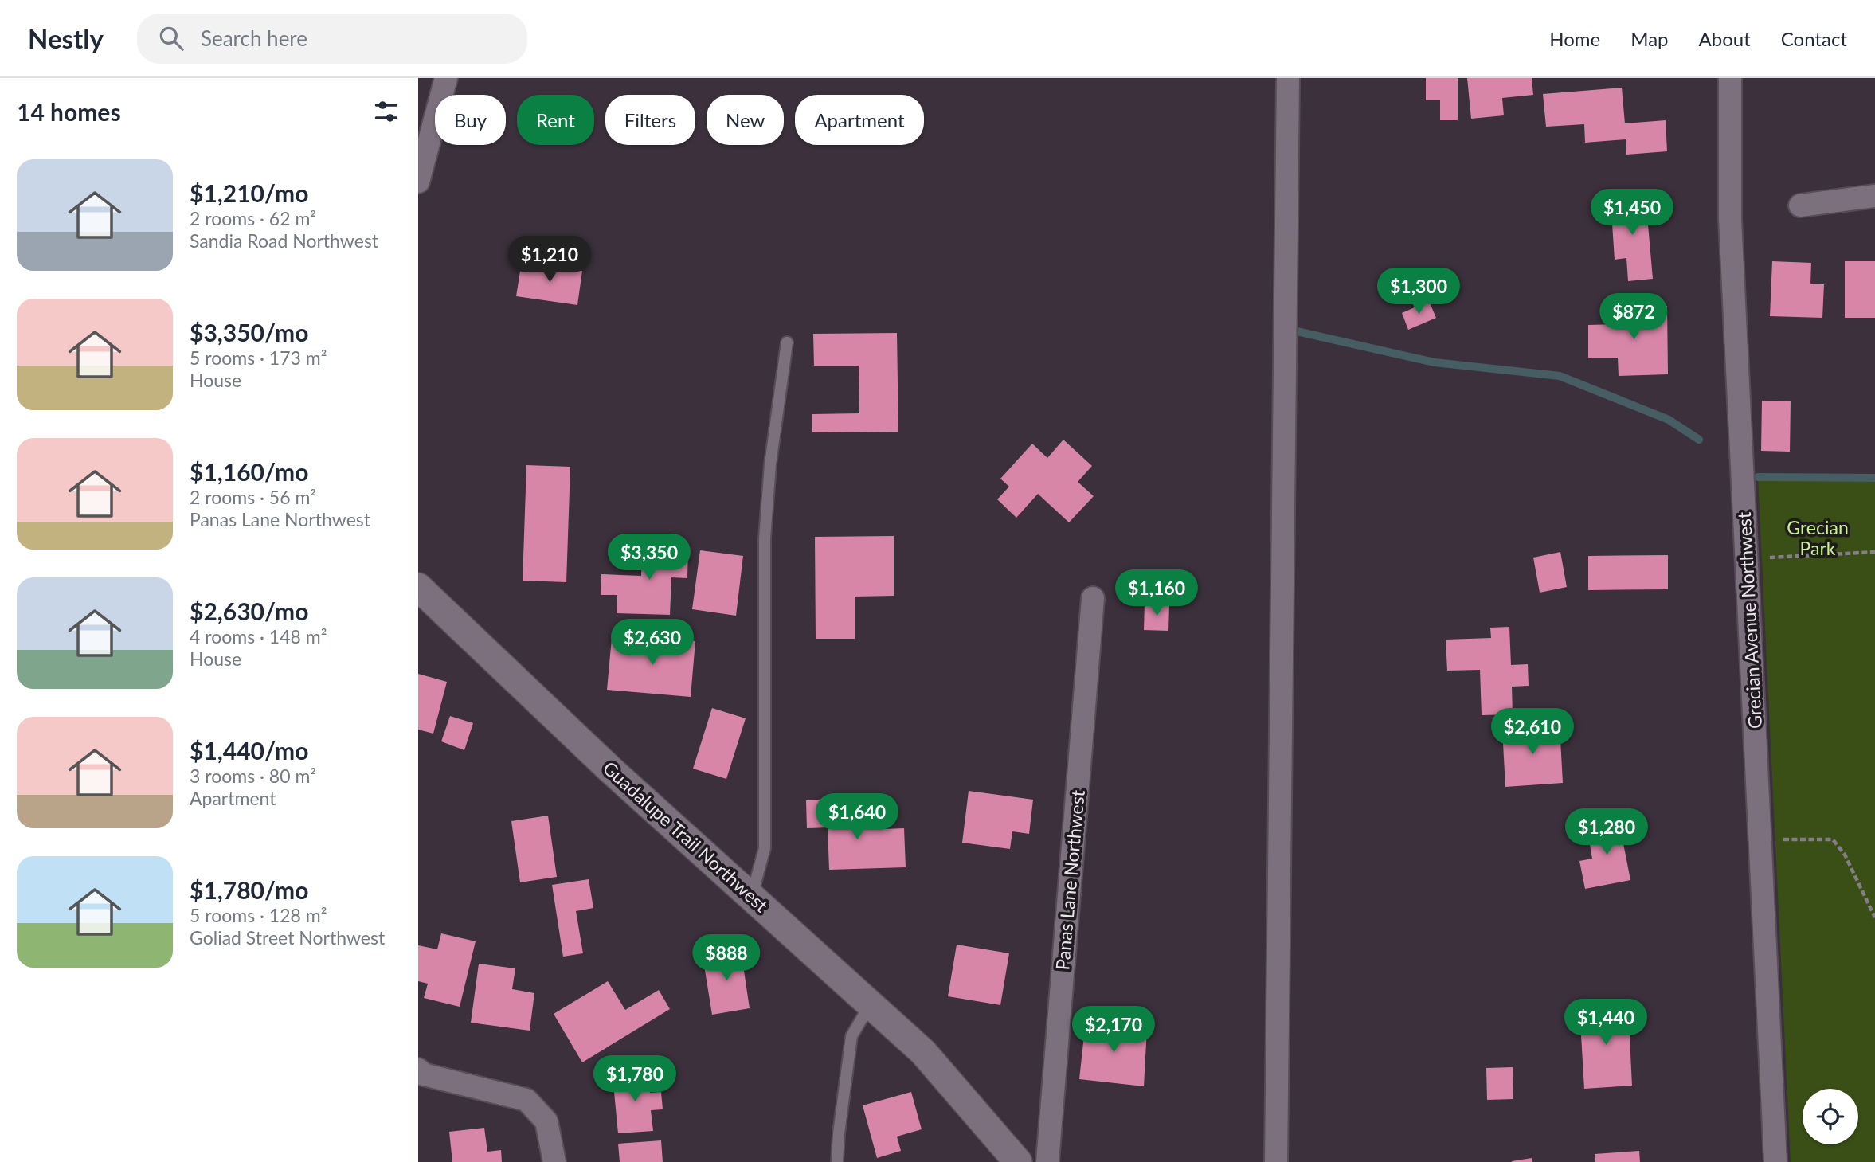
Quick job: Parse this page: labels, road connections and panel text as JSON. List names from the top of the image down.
{
  "streets": {
    "street": ["Grecian Avenue Northwest", "Guadalupe Trail Northwest", "Panas Lane Northwest"]
  },
  "parks": ["Grecian Park"],
  "page": {
    "header": "Nestly",
    "search": "Search here",
    "nav": [
      "Home",
      "Map",
      "About",
      "Contact"
    ],
    "heading": "14 homes",
    "chip": [
      "Buy",
      "Rent",
      "Filters",
      "New",
      "Apartment"
    ],
    "list": [
      {
        "name": "$1,210/mo",
        "note": "2 rooms · 62 m² · Sandia Road Northwest"
      },
      {
        "name": "$3,350/mo",
        "note": "5 rooms · 173 m² · House"
      },
      {
        "name": "$1,160/mo",
        "note": "2 rooms · 56 m² · Panas Lane Northwest"
      },
      {
        "name": "$2,630/mo",
        "note": "4 rooms · 148 m² · House"
      },
      {
        "name": "$1,440/mo",
        "note": "3 rooms · 80 m² · Apartment"
      },
      {
        "name": "$1,780/mo",
        "note": "5 rooms · 128 m² · Goliad Street Northwest"
      }
    ],
    "price": [
      "$1,450",
      "$1,210",
      "$1,300",
      "$872",
      "$3,350",
      "$1,160",
      "$2,630",
      "$2,610",
      "$1,640",
      "$1,280",
      "$888",
      "$1,440",
      "$2,170",
      "$1,780"
    ]
  }
}
